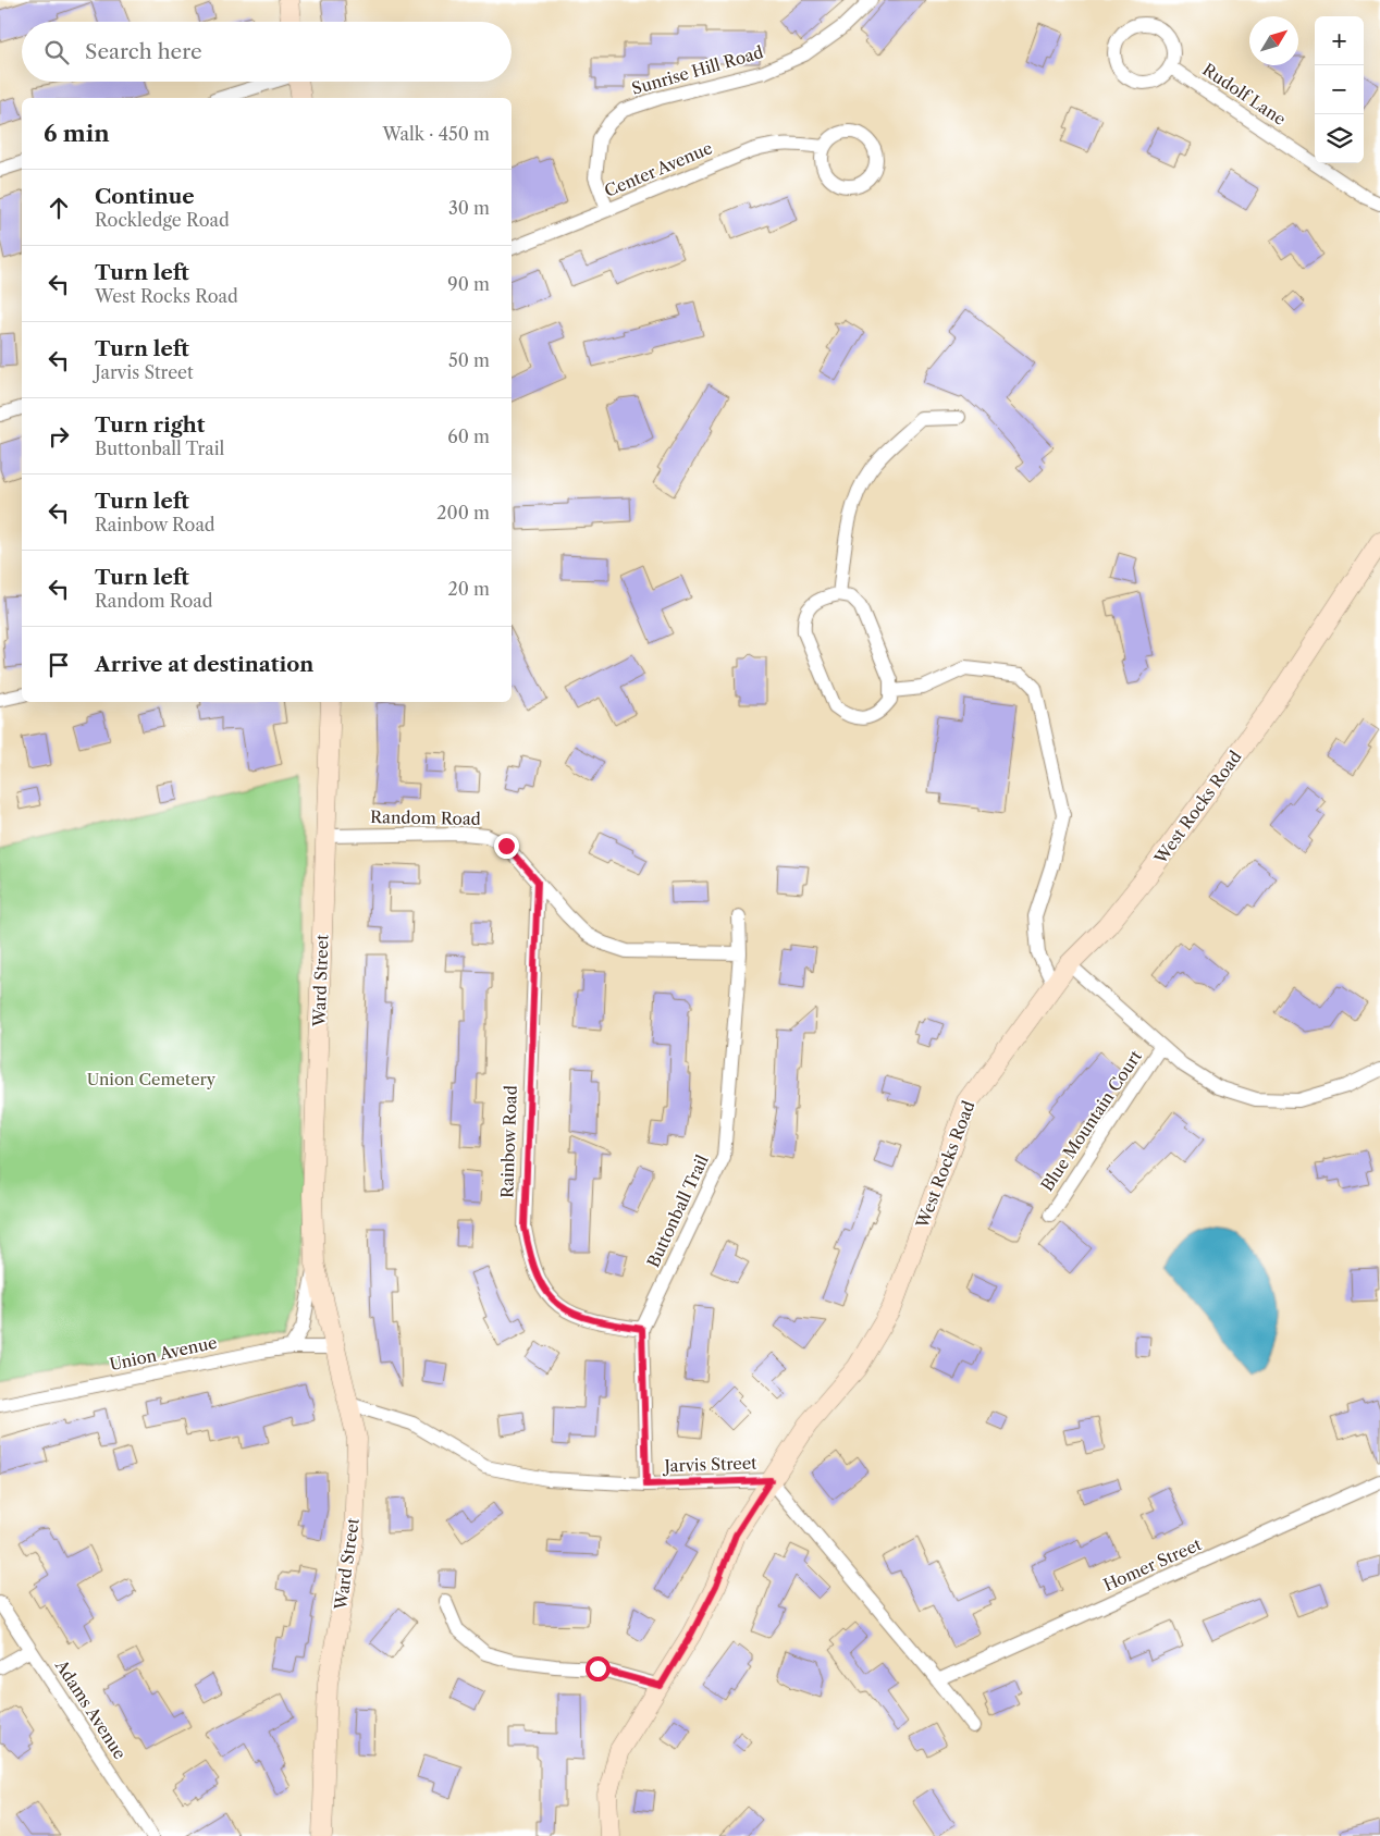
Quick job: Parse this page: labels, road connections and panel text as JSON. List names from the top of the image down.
{
  "streets": {
    "main road": ["West Rocks Road", "Ward Street"],
    "street": [
      "Sunrise Hill Road",
      "Rudolf Lane",
      "Center Avenue",
      "Random Road",
      "Blue Mountain Court",
      "Rainbow Road",
      "Buttonball Trail",
      "Union Avenue",
      "Jarvis Street",
      "Homer Street",
      "Adams Avenue"
    ]
  },
  "crossings": [
    ["Sunrise Hill Road", "Center Avenue"],
    ["West Rocks Road", "Jarvis Street"],
    ["Random Road", "Ward Street"],
    ["Random Road", "Rainbow Road"],
    ["Random Road", "Buttonball Trail"],
    ["Ward Street", "Union Avenue"],
    ["Ward Street", "Jarvis Street"],
    ["Rainbow Road", "Buttonball Trail"],
    ["Buttonball Trail", "Jarvis Street"],
    ["Jarvis Street", "Homer Street"]
  ],
  "parks": ["Union Cemetery"],
  "north": "top right",
  "page": {
    "map_buttons": ["+", "−"],
    "search": "Search here",
    "heading": ["6 min", "Walk · 450 m"],
    "list": [
      ["Continue", "Rockledge Road", "30 m"],
      ["Turn left", "West Rocks Road", "90 m"],
      ["Turn left", "Jarvis Street", "50 m"],
      ["Turn right", "Buttonball Trail", "60 m"],
      ["Turn left", "Rainbow Road", "200 m"],
      ["Turn left", "Random Road", "20 m"],
      "Arrive at destination"
    ]
  }
}
